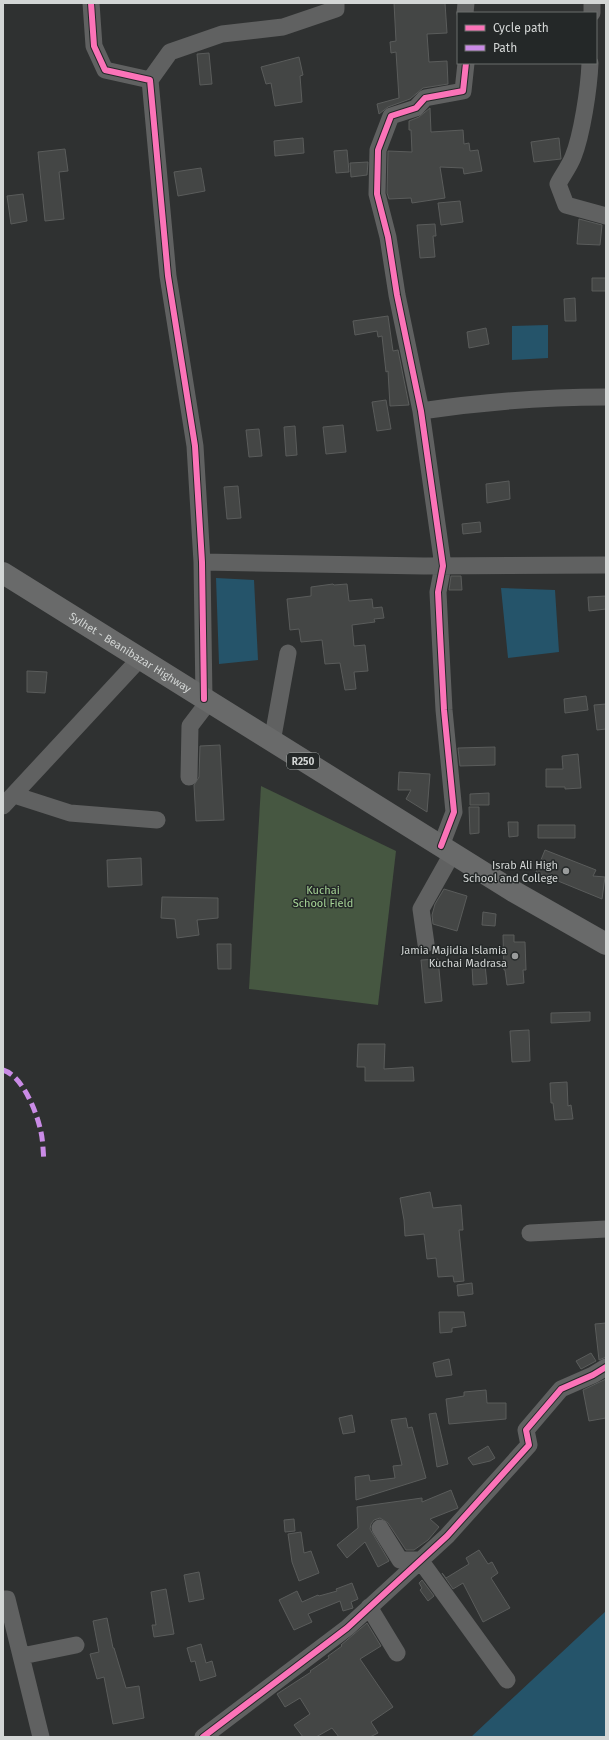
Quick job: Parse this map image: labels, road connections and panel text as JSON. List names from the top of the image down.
{
  "streets": {
    "main road": ["Sylhet - Beanibazar Highway", "R250"]
  },
  "parks": ["Kuchai School Field"],
  "places": ["Israb Ali High School and College", "Jamia Majidia Islamia Kuchai Madrasa"],
  "legend": ["Cycle path", "Path"]
}
